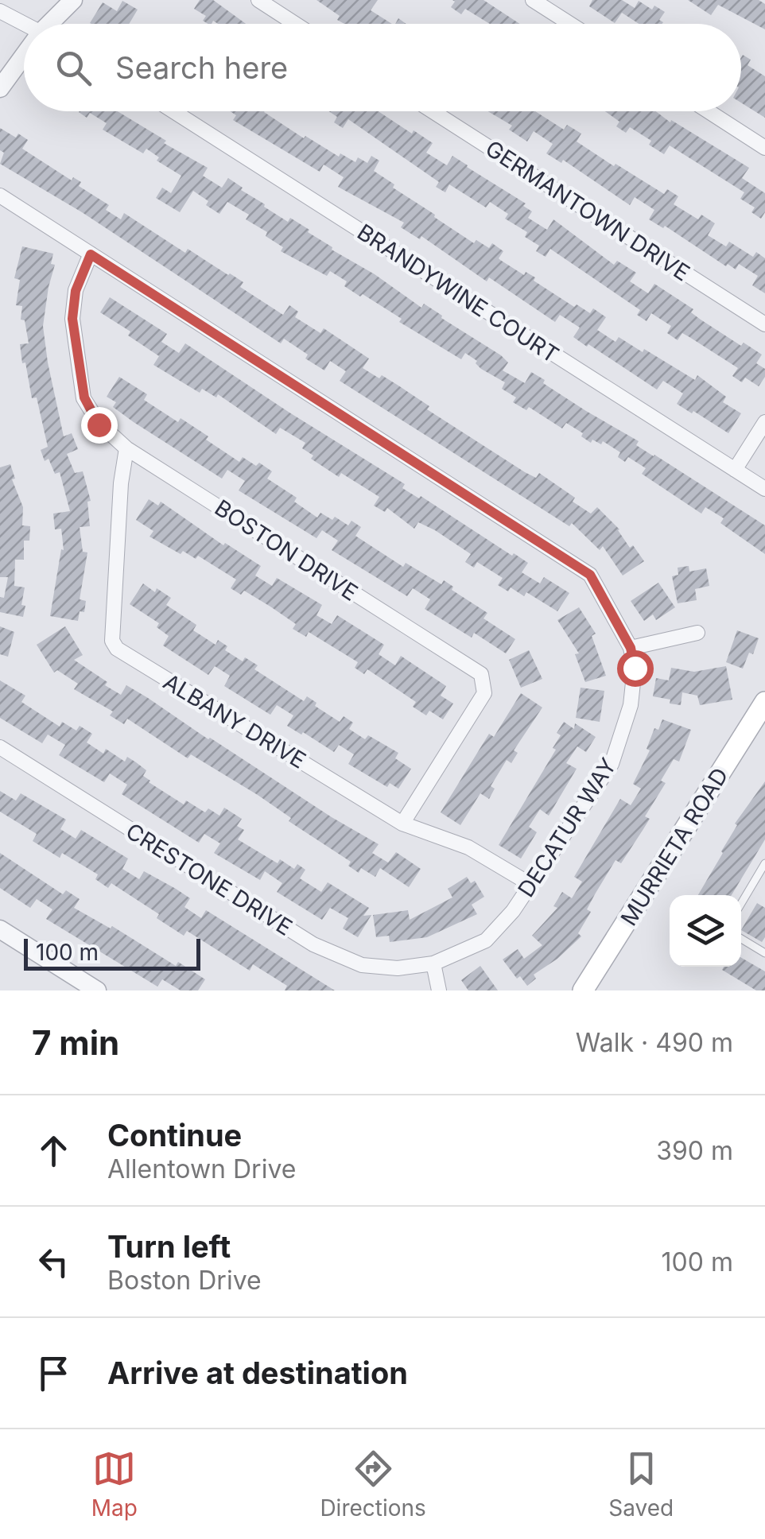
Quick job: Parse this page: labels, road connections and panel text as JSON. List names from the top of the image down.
{
  "streets": {
    "main road": ["MURRIETA ROAD"],
    "street": [
      "GERMANTOWN DRIVE",
      "BRANDYWINE COURT",
      "BOSTON DRIVE",
      "ALBANY DRIVE",
      "DECATUR WAY",
      "CRESTONE DRIVE"
    ]
  },
  "crossings": [
    ["BOSTON DRIVE", "ALBANY DRIVE"],
    ["ALBANY DRIVE", "DECATUR WAY"],
    ["DECATUR WAY", "CRESTONE DRIVE"]
  ],
  "scale_bar": "100 m",
  "page": {
    "search": "Search here",
    "scale": "100 m",
    "heading": ["7 min", "Walk · 490 m"],
    "list": [
      ["Continue", "Allentown Drive", "390 m"],
      ["Turn left", "Boston Drive", "100 m"],
      "Arrive at destination"
    ],
    "nav": ["Map", "Directions", "Saved"]
  }
}
